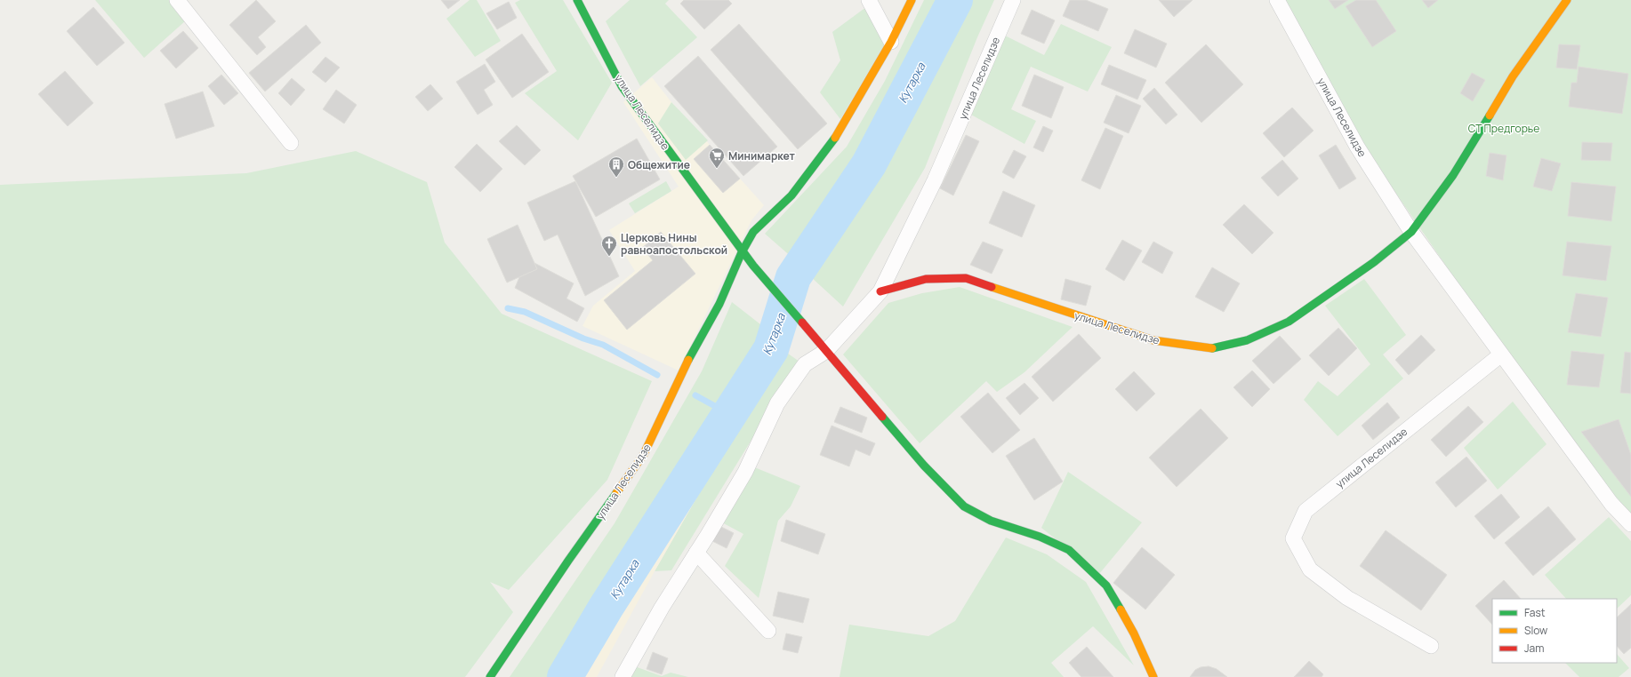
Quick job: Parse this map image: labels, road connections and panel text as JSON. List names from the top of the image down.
{
  "streets": {
    "street": ["улица Леселидзе"]
  },
  "water": ["Кутарка"],
  "parks": ["СТ Предгорье"],
  "places": {
    "supermarket": ["Минимаркет"],
    "building": ["Общежитие"],
    "church": ["Церковь Нины равноапостольской"]
  },
  "legend": ["Fast", "Slow", "Jam"]
}
